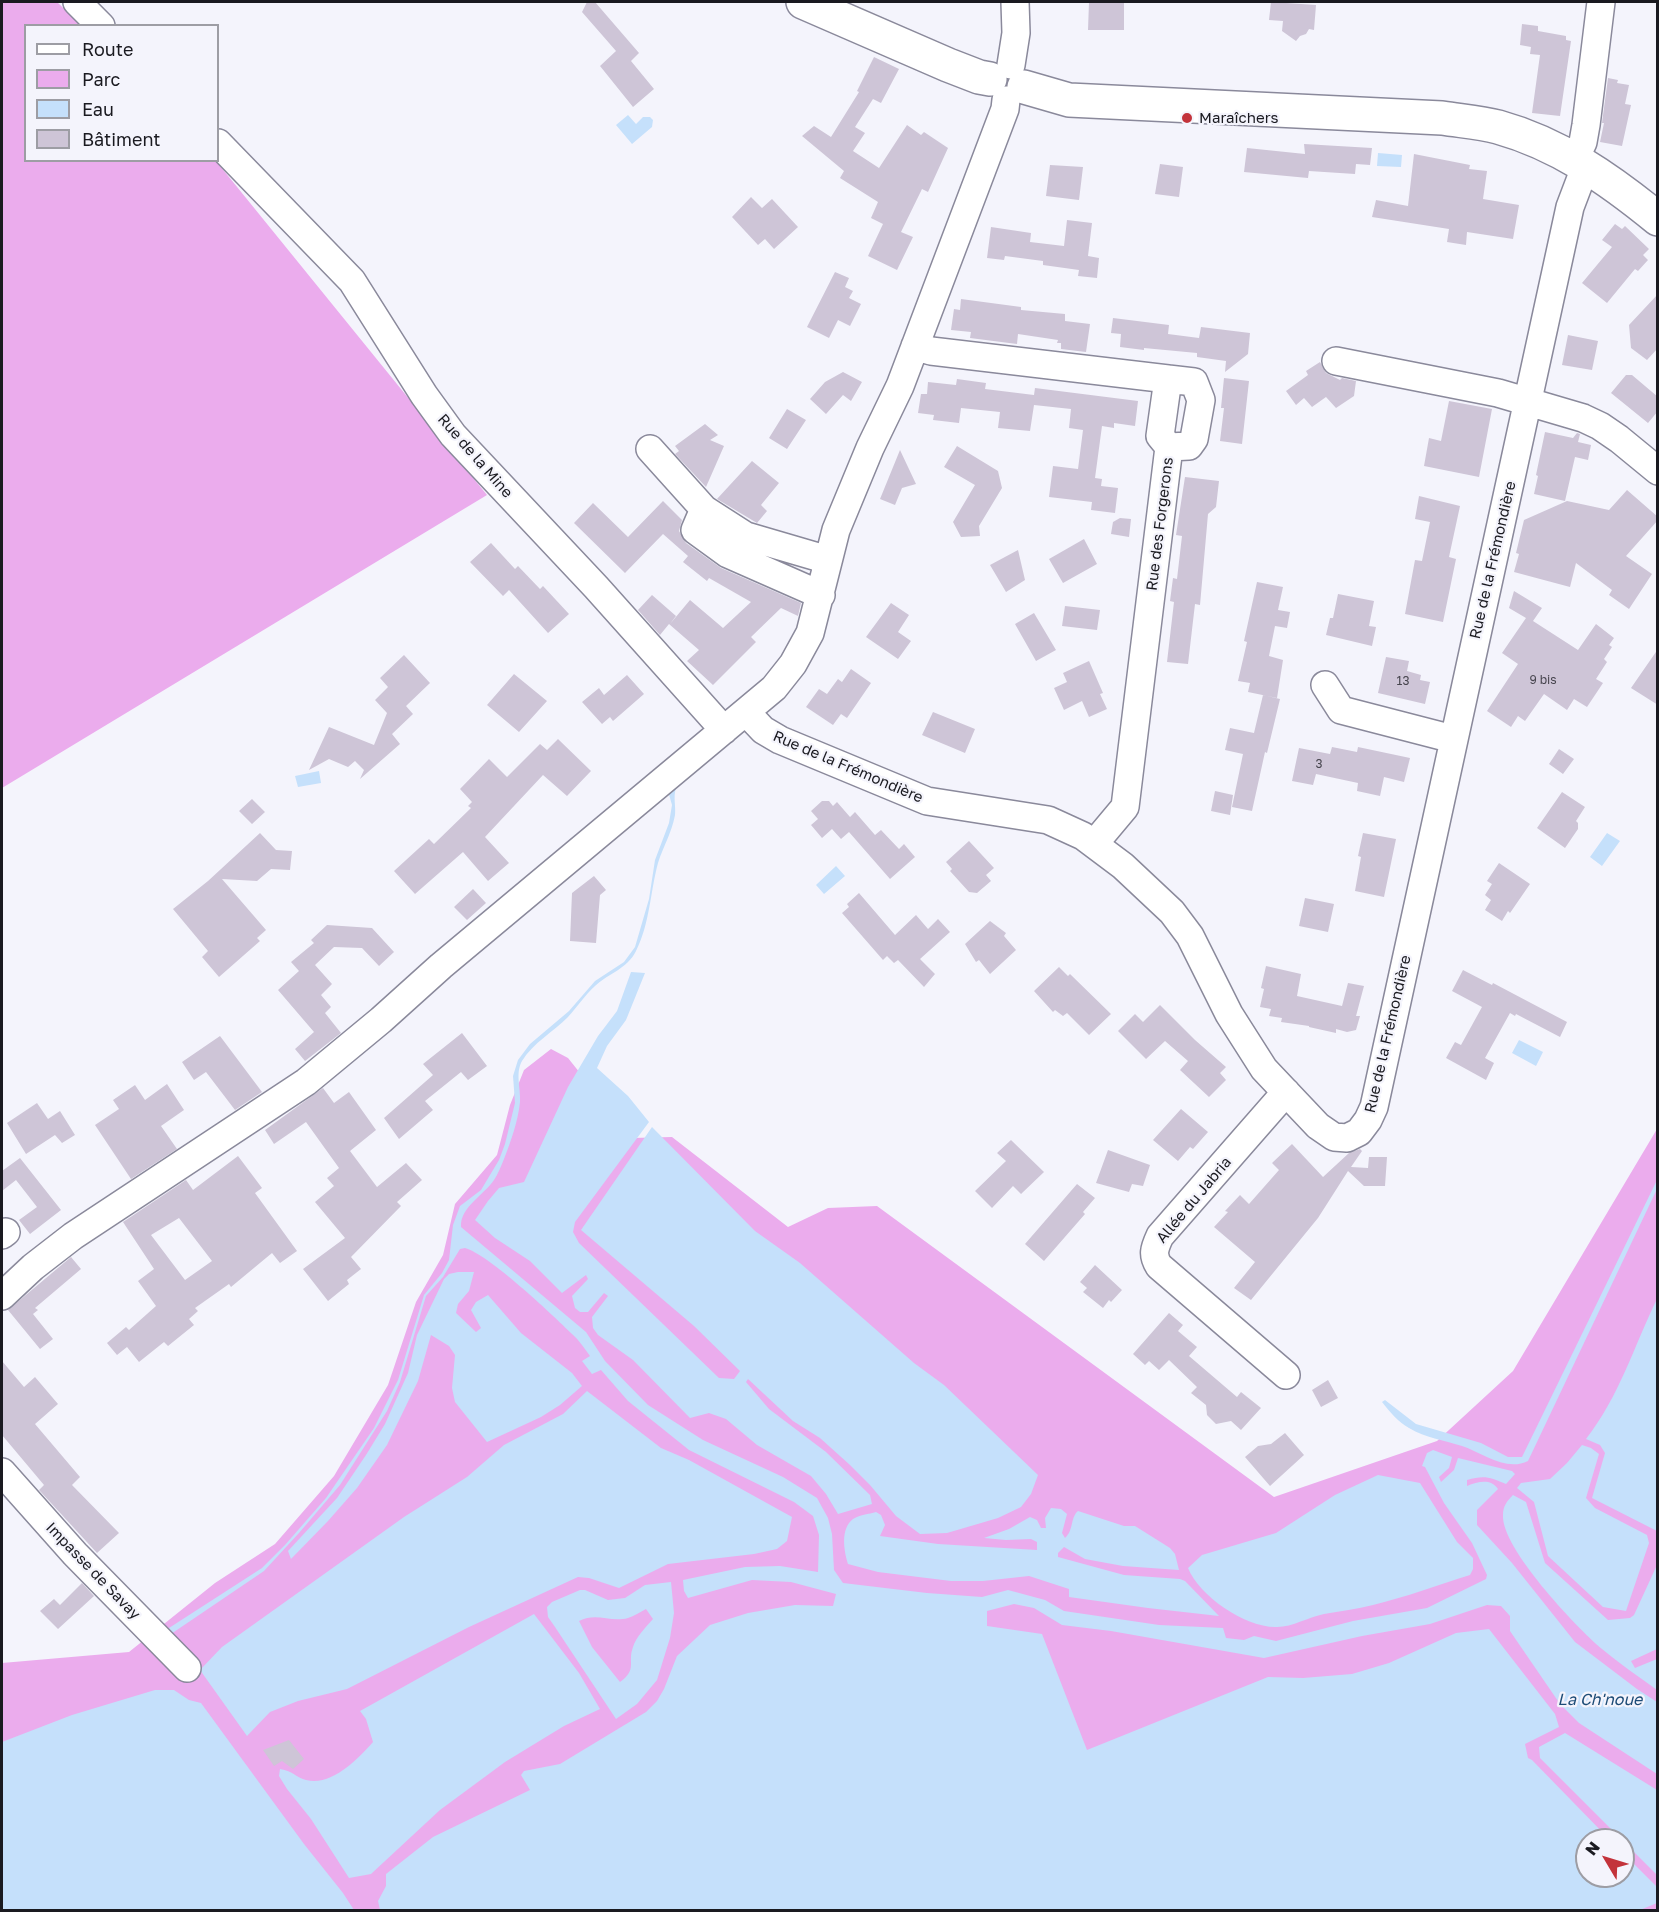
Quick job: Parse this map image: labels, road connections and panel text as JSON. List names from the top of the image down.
{
  "streets": {
    "street": [
      "Rue de la Mine",
      "Rue des Forgerons",
      "Rue de la Frémondière",
      "Allée du Jabria",
      "Impasse de Savay"
    ]
  },
  "crossings": [
    ["Rue des Forgerons", "Rue de la Frémondière"],
    ["Rue de la Frémondière", "Allée du Jabria"]
  ],
  "water": ["La Ch'noue"],
  "places": ["Maraîchers"],
  "house_numbers": ["9 bis", "13", "3"],
  "legend": [
    "Route",
    "Parc",
    "Eau",
    "Bâtiment"
  ],
  "north": "top left"
}
